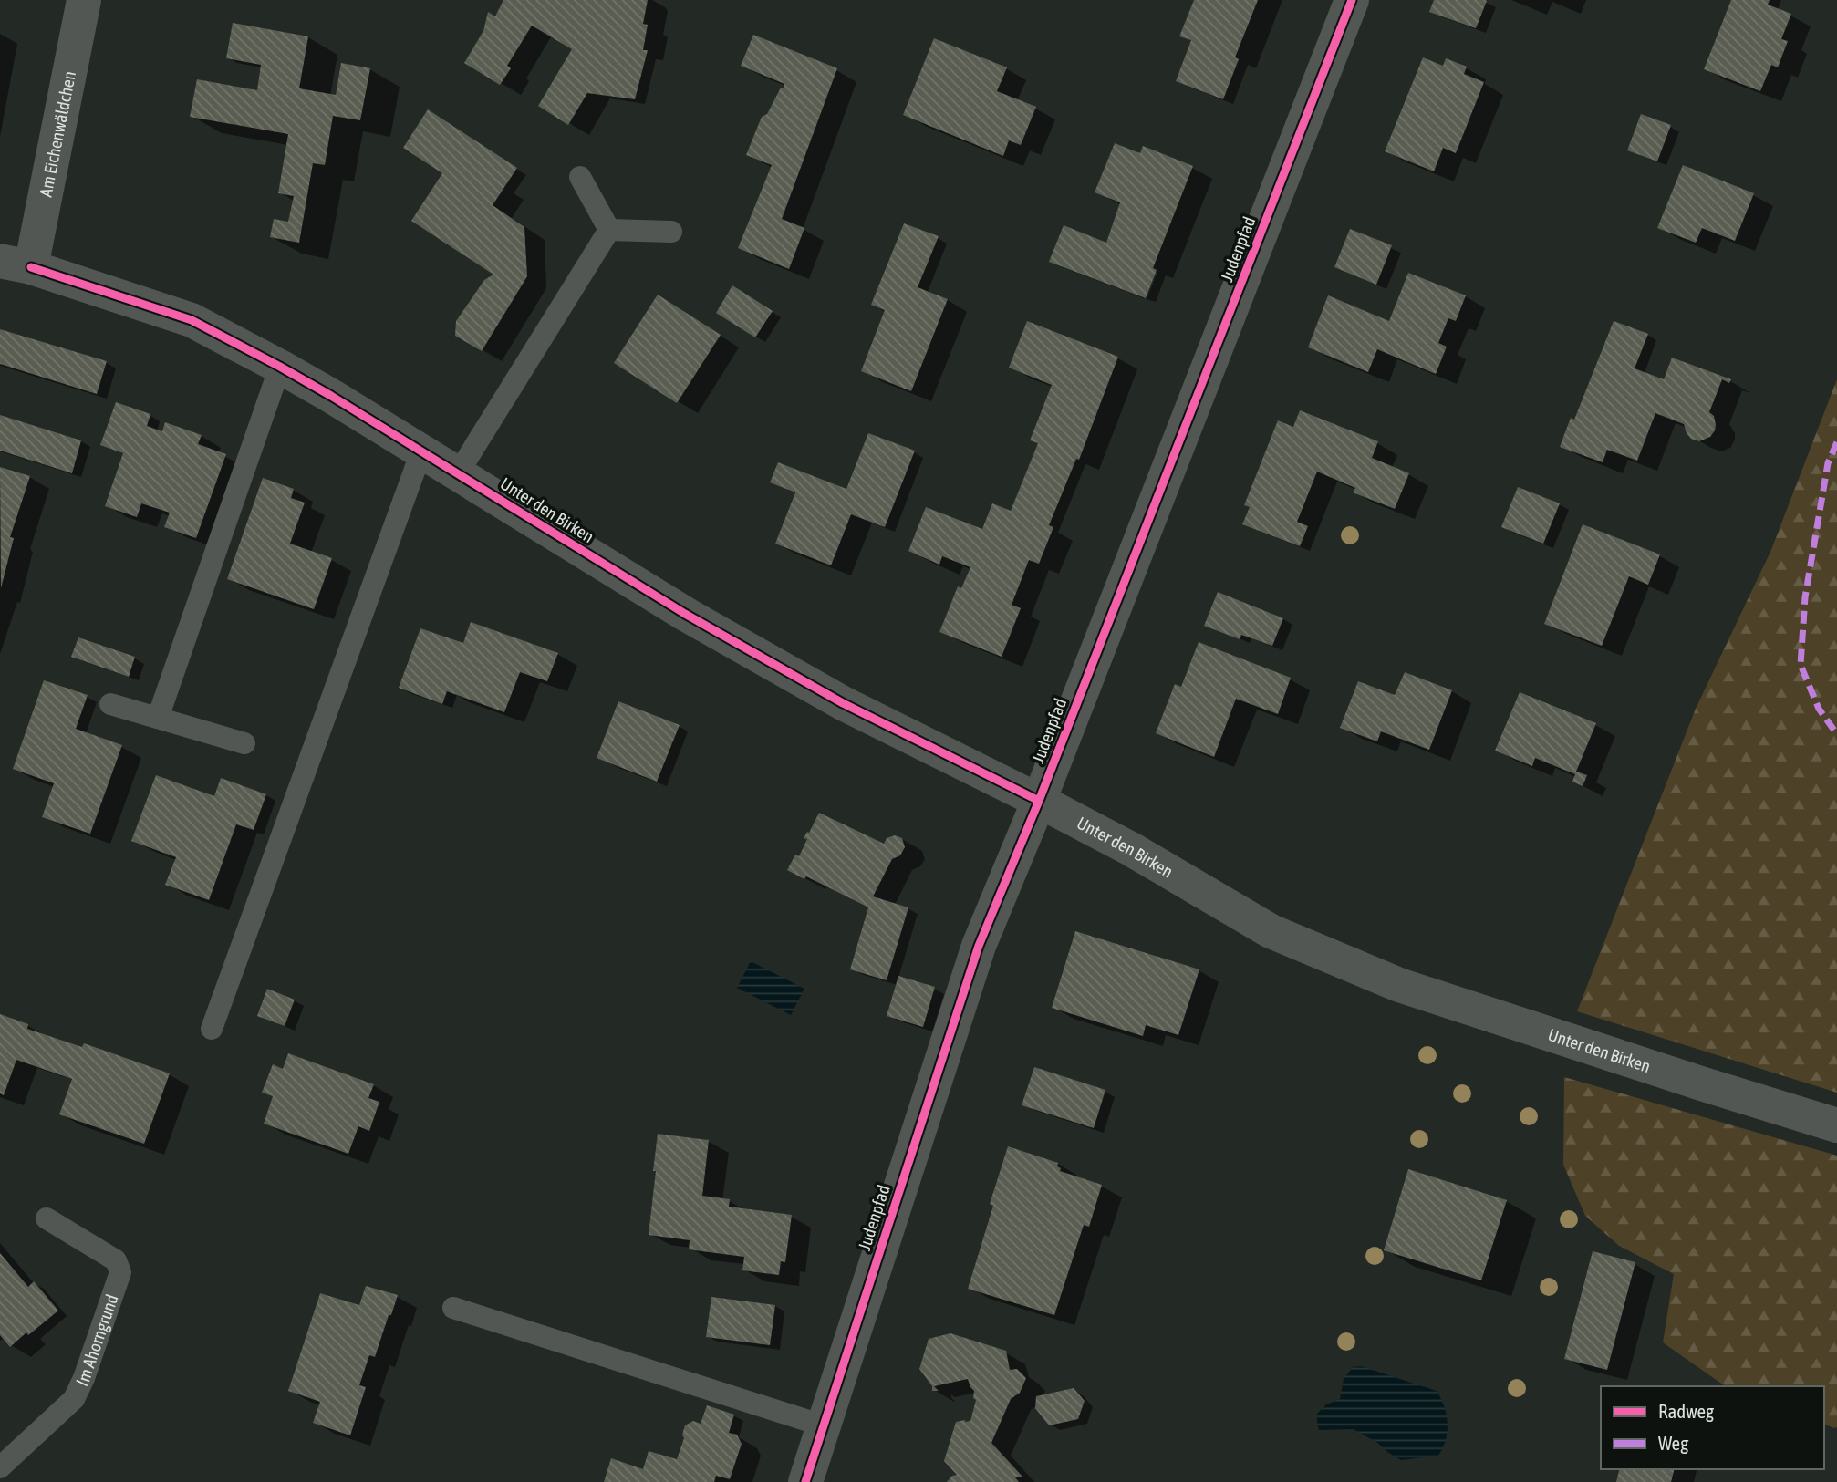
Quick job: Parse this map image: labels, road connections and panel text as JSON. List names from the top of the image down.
{
  "streets": {
    "street": ["Am Eichenwäldchen", "Judenpfad", "Unter den Birken"],
    "lane": ["Im Ahorngrund"]
  },
  "crossings": [
    ["Am Eichenwäldchen", "Unter den Birken"],
    ["Judenpfad", "Unter den Birken"]
  ],
  "legend": ["Radweg", "Weg"]
}
